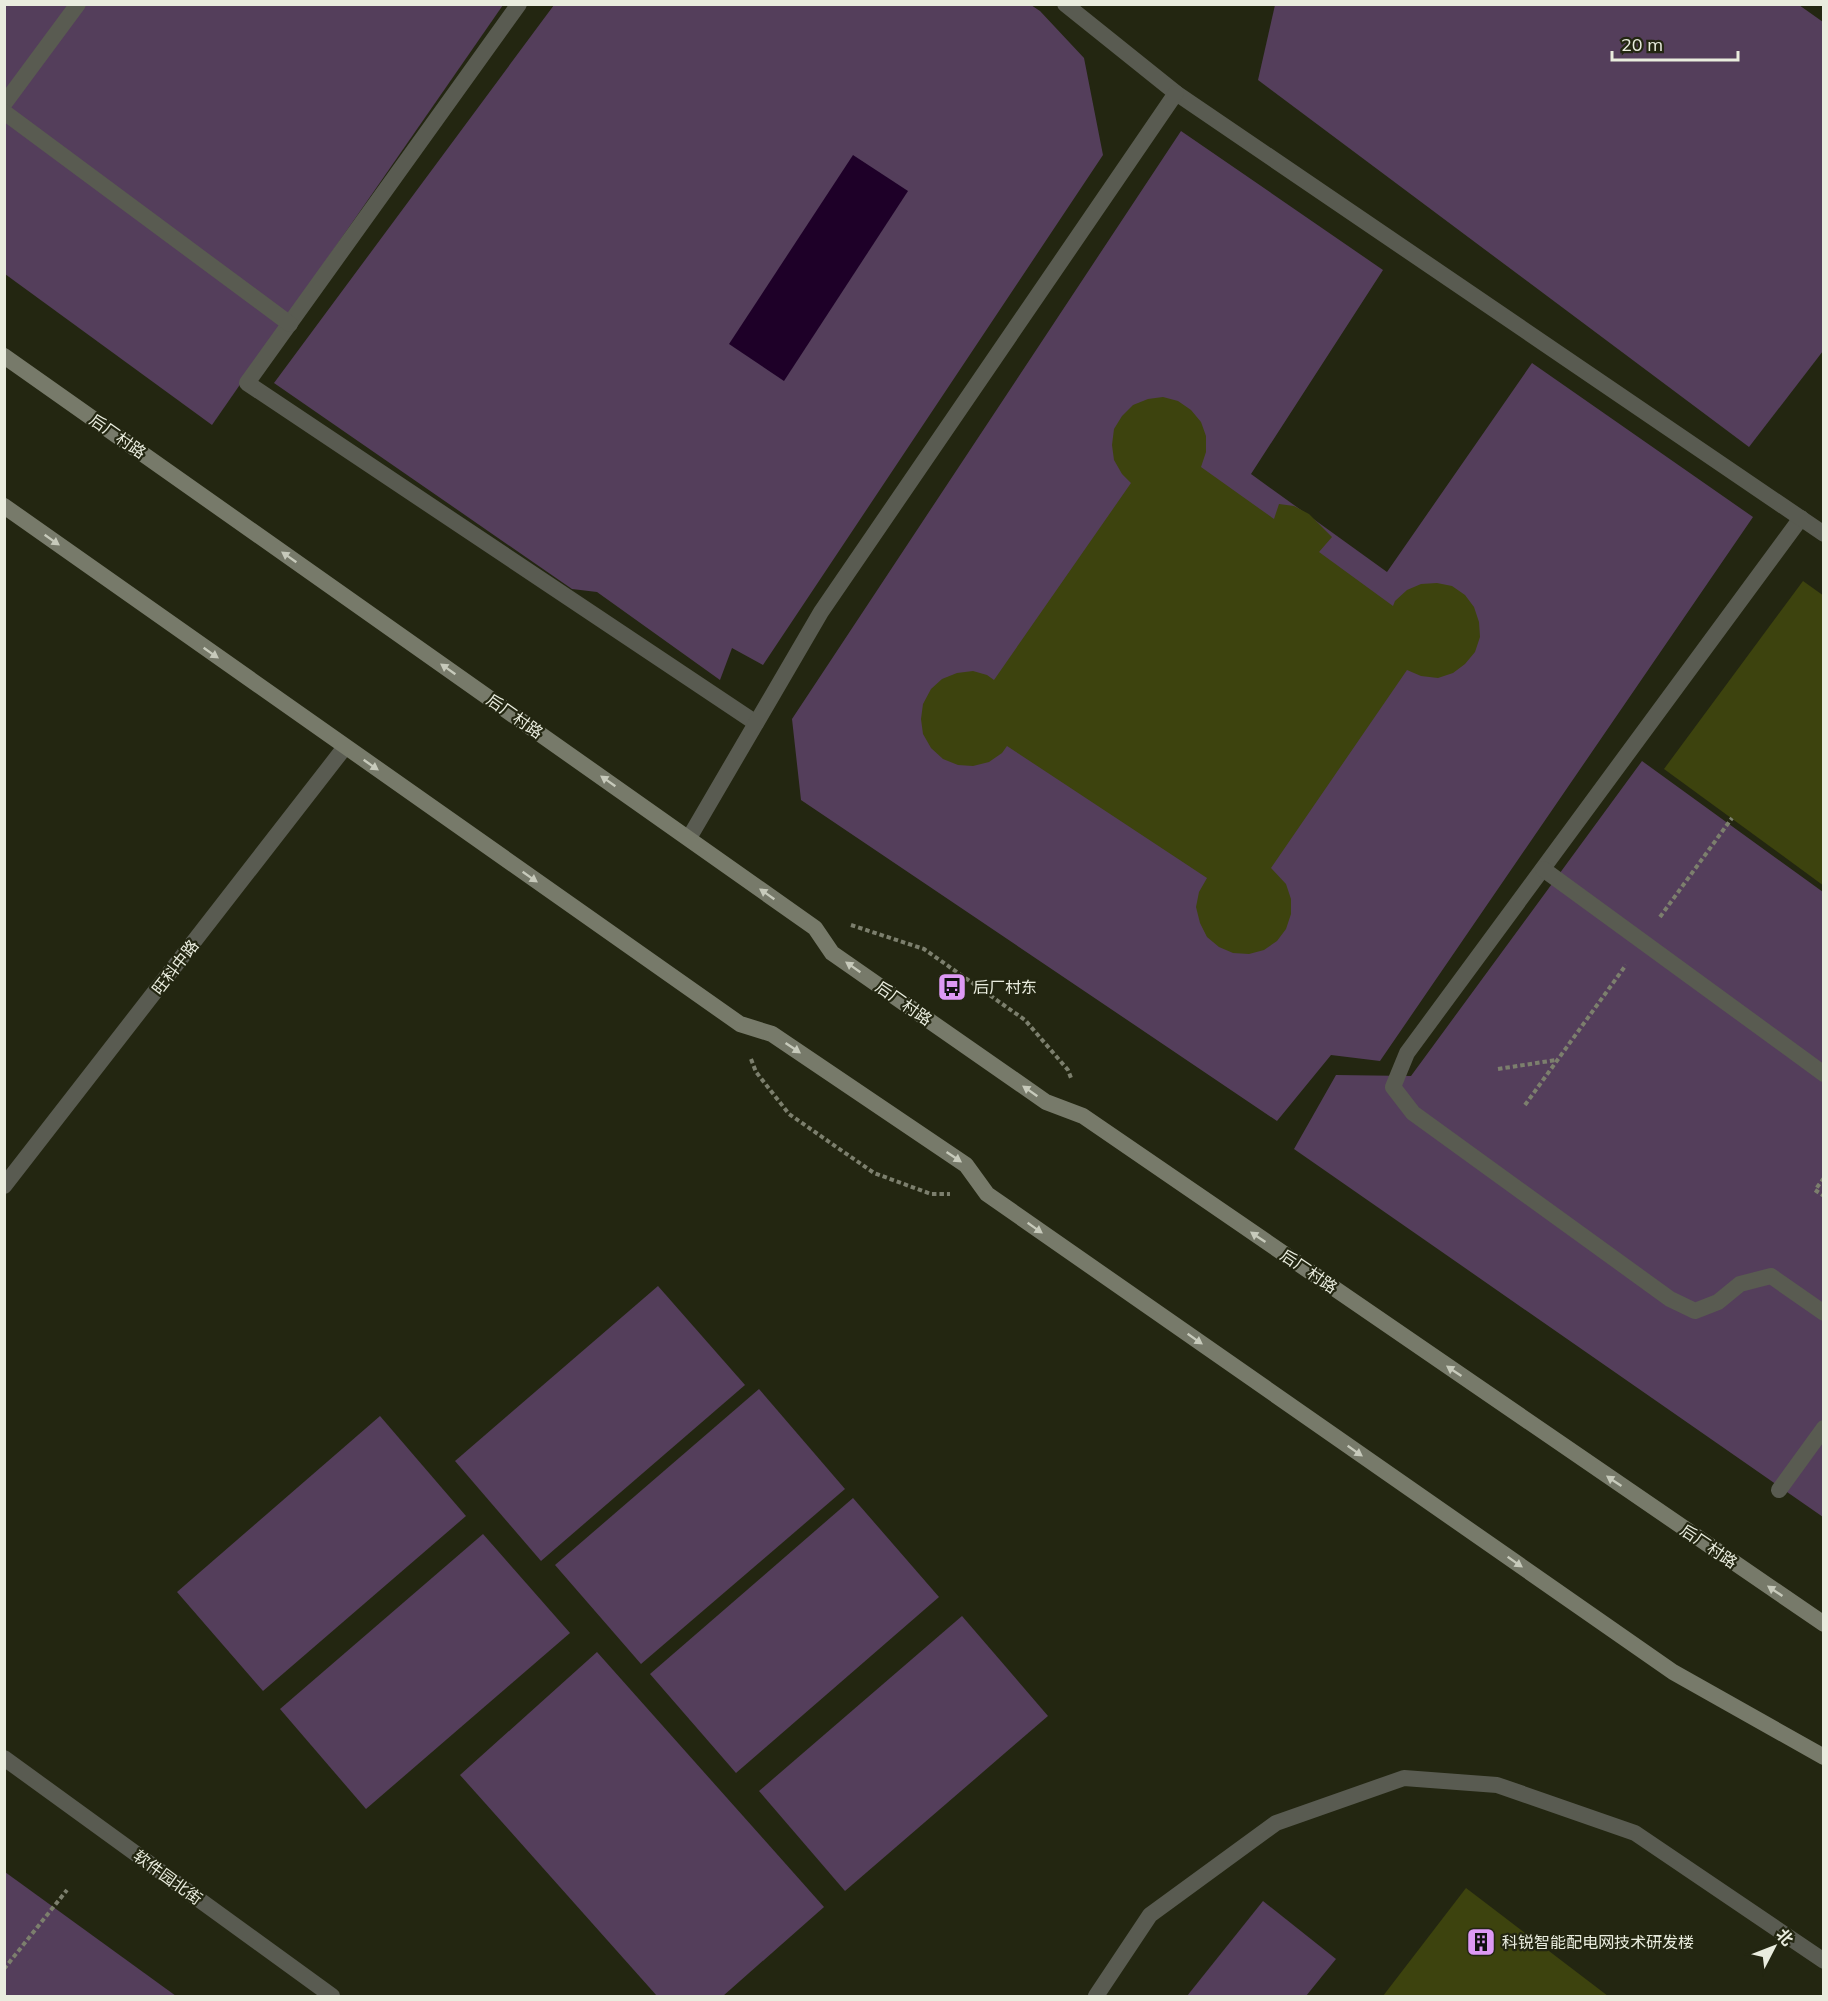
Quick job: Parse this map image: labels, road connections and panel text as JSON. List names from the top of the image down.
{
  "streets": {
    "main road": ["后厂村路"],
    "street": ["旺科中路", "软件园北街"]
  },
  "places": {
    "bus stop": ["后厂村东"],
    "building": ["科锐智能配电网技术研发楼"]
  },
  "scale_bar": "20 m",
  "north": "top right"
}
